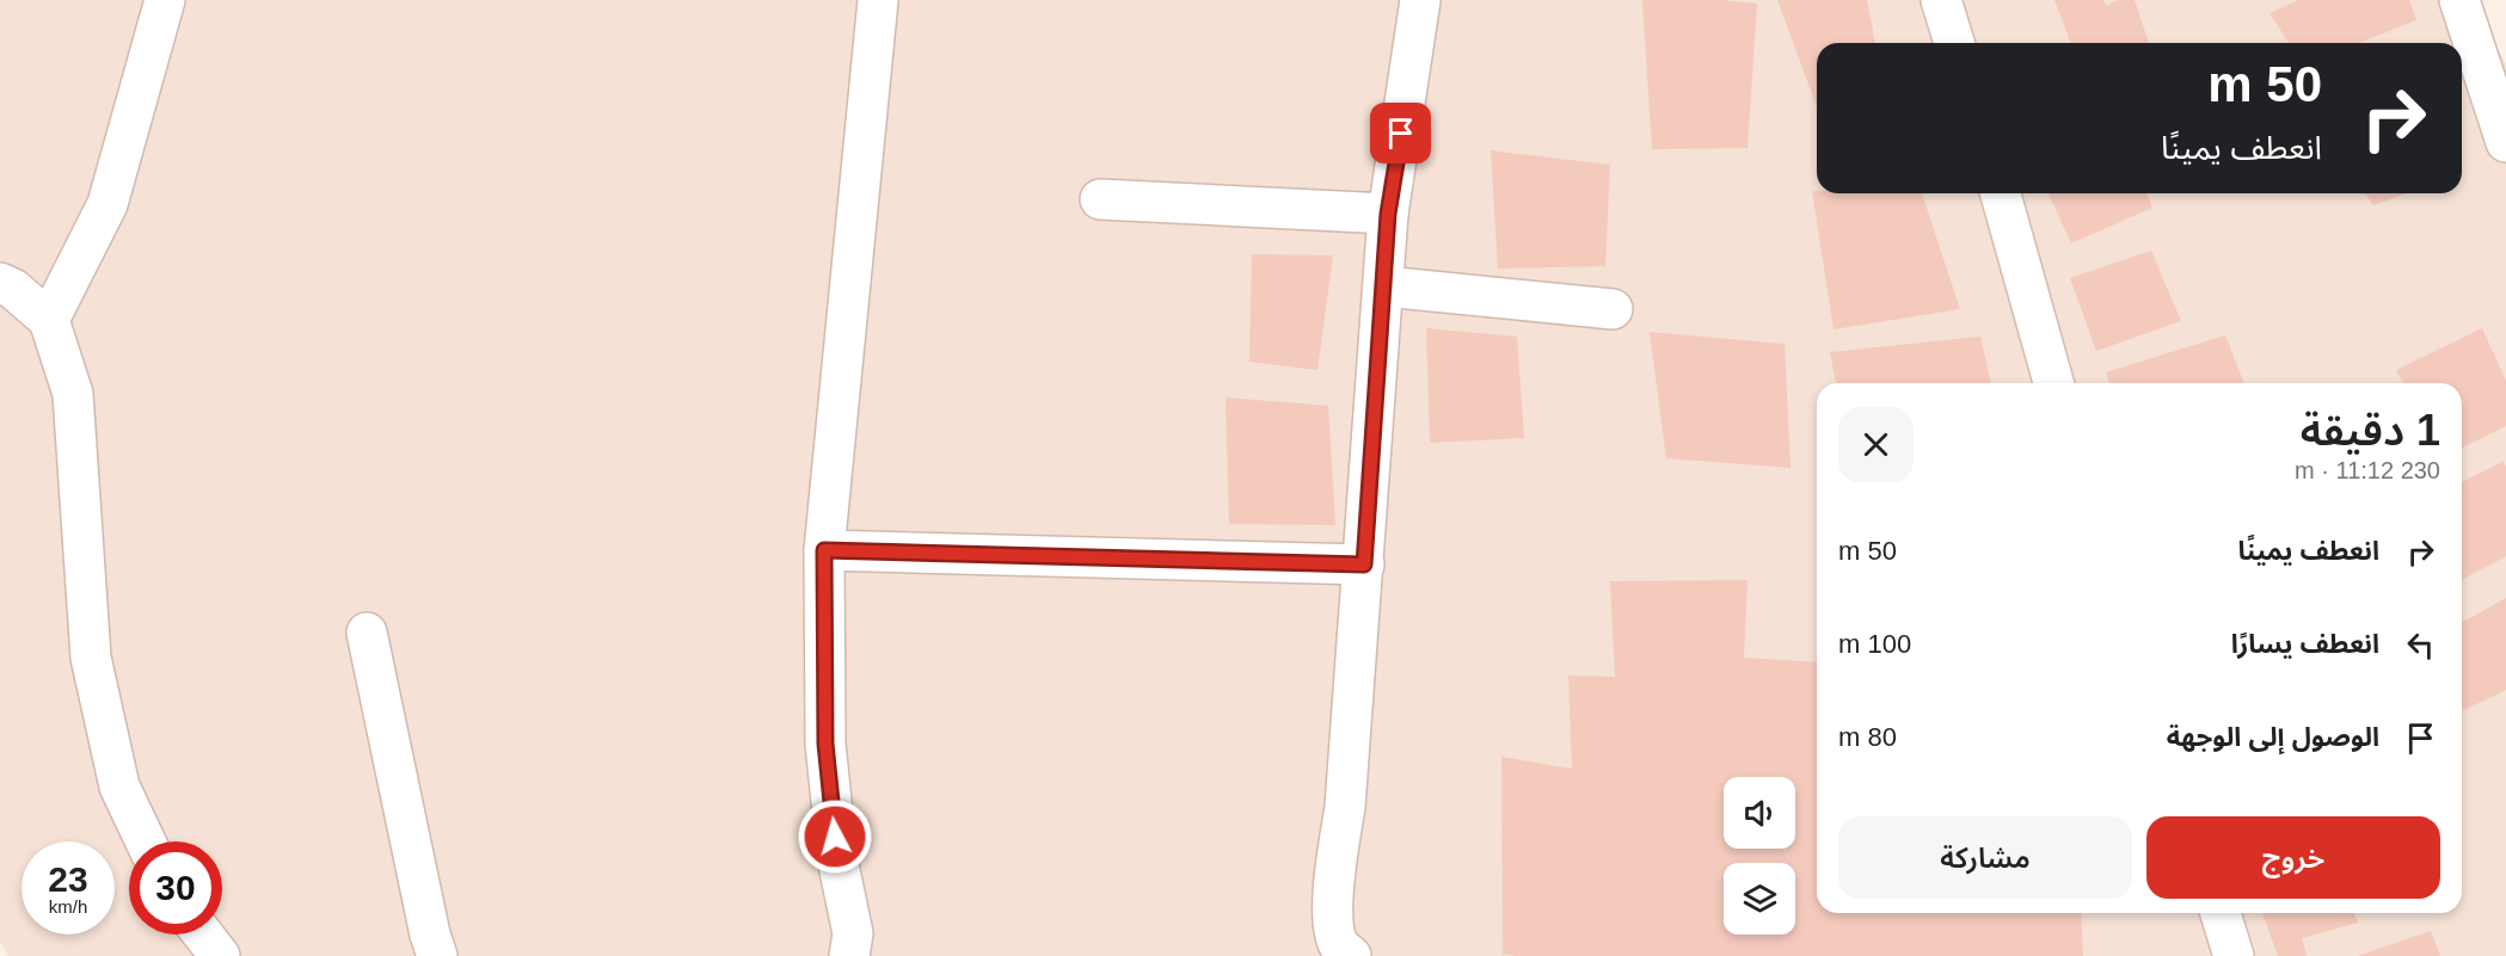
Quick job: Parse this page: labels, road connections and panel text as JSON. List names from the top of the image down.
{
  "page": {
    "turn": ["50 m", "انعطف يمينًا"],
    "heading": ["1 دقيقة", "230 m · 11:12"],
    "list": [
      {
        "name": "انعطف يمينًا",
        "value": "50 m"
      },
      {
        "name": "انعطف يسارًا",
        "value": "100 m"
      },
      {
        "name": "الوصول إلى الوجهة",
        "value": "80 m"
      }
    ],
    "buttons": ["خروج", "مشاركة"],
    "speed": "23 km/h",
    "limit": "30"
  }
}
